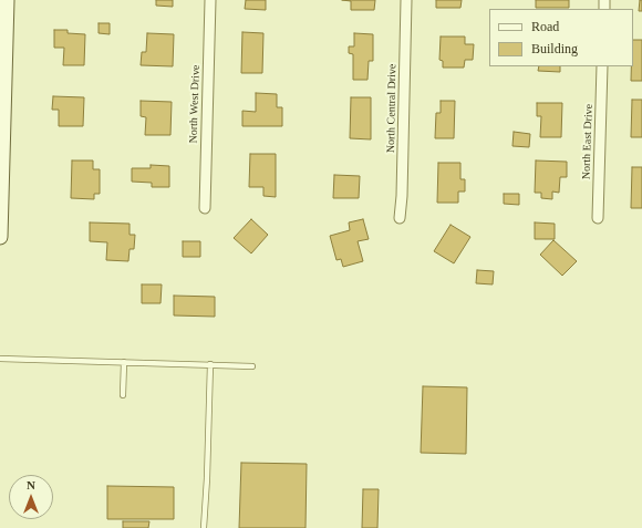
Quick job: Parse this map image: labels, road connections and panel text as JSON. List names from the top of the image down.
{
  "streets": {
    "street": ["North West Drive", "North Central Drive", "North East Drive"]
  },
  "legend": ["Road", "Building"],
  "north": "top"
}
